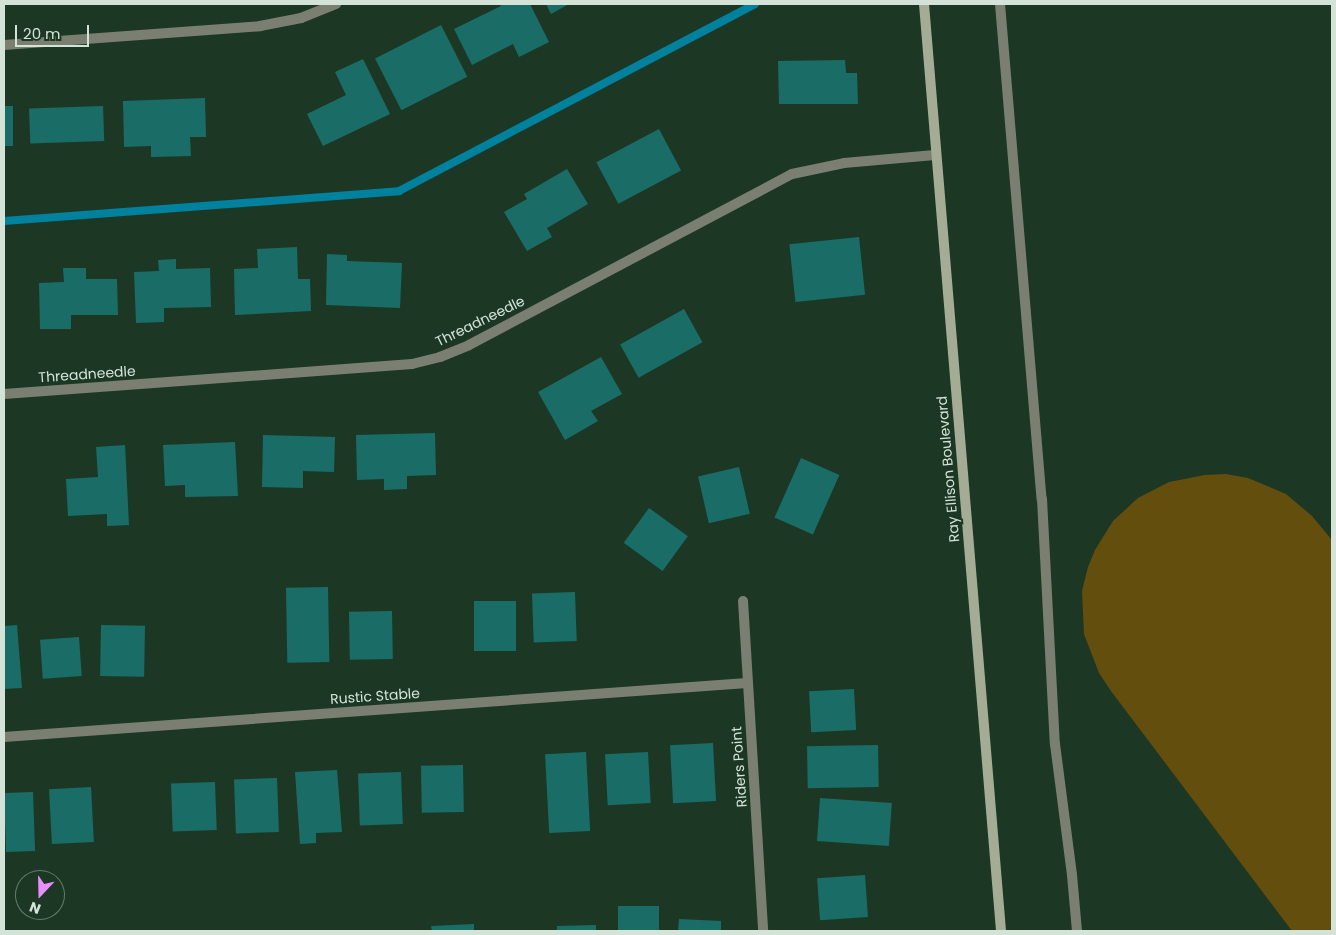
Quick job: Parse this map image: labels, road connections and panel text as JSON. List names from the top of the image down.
{
  "streets": {
    "street": [
      "Threadneedle",
      "Ray Ellison Boulevard",
      "Rustic Stable",
      "Riders Point"
    ]
  },
  "crossings": [
    ["Threadneedle", "Ray Ellison Boulevard"],
    ["Rustic Stable", "Riders Point"]
  ],
  "scale_bar": "20 m",
  "north": "bottom"
}
